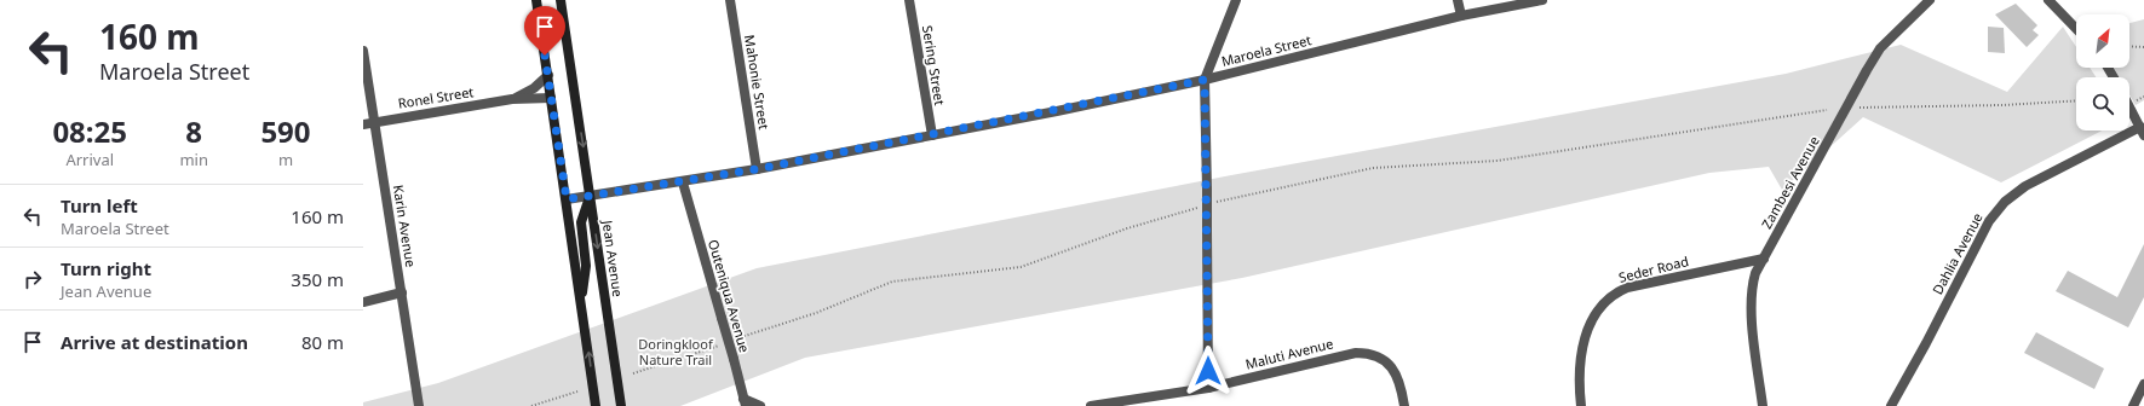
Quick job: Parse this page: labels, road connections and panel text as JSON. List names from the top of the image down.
{
  "streets": {
    "main road": ["Jean Avenue"],
    "street": [
      "Maroela Street",
      "Sering Street",
      "Mahonie Street",
      "Ronel Street",
      "Zambesi Avenue",
      "Karin Avenue",
      "Dahlia Avenue",
      "Seder Road",
      "Outeniqua Avenue",
      "Maluti Avenue"
    ]
  },
  "crossings": [
    ["Maroela Street", "Sering Street"],
    ["Maroela Street", "Mahonie Street"],
    ["Maroela Street", "Jean Avenue"],
    ["Maroela Street", "Outeniqua Avenue"],
    ["Ronel Street", "Karin Avenue"],
    ["Zambesi Avenue", "Seder Road"]
  ],
  "parks": ["Doringkloof Nature Trail"],
  "north": "top right",
  "page": {
    "turn": ["160 m", "Maroela Street"],
    "eta": [
      "08:25",
      "Arrival",
      "8",
      "min",
      "590",
      "m"
    ],
    "list": [
      {
        "name": "Turn left",
        "note": "Maroela Street",
        "value": "160 m"
      },
      {
        "name": "Turn right",
        "note": "Jean Avenue",
        "value": "350 m"
      },
      {
        "name": "Arrive at destination",
        "value": "80 m"
      }
    ]
  }
}
